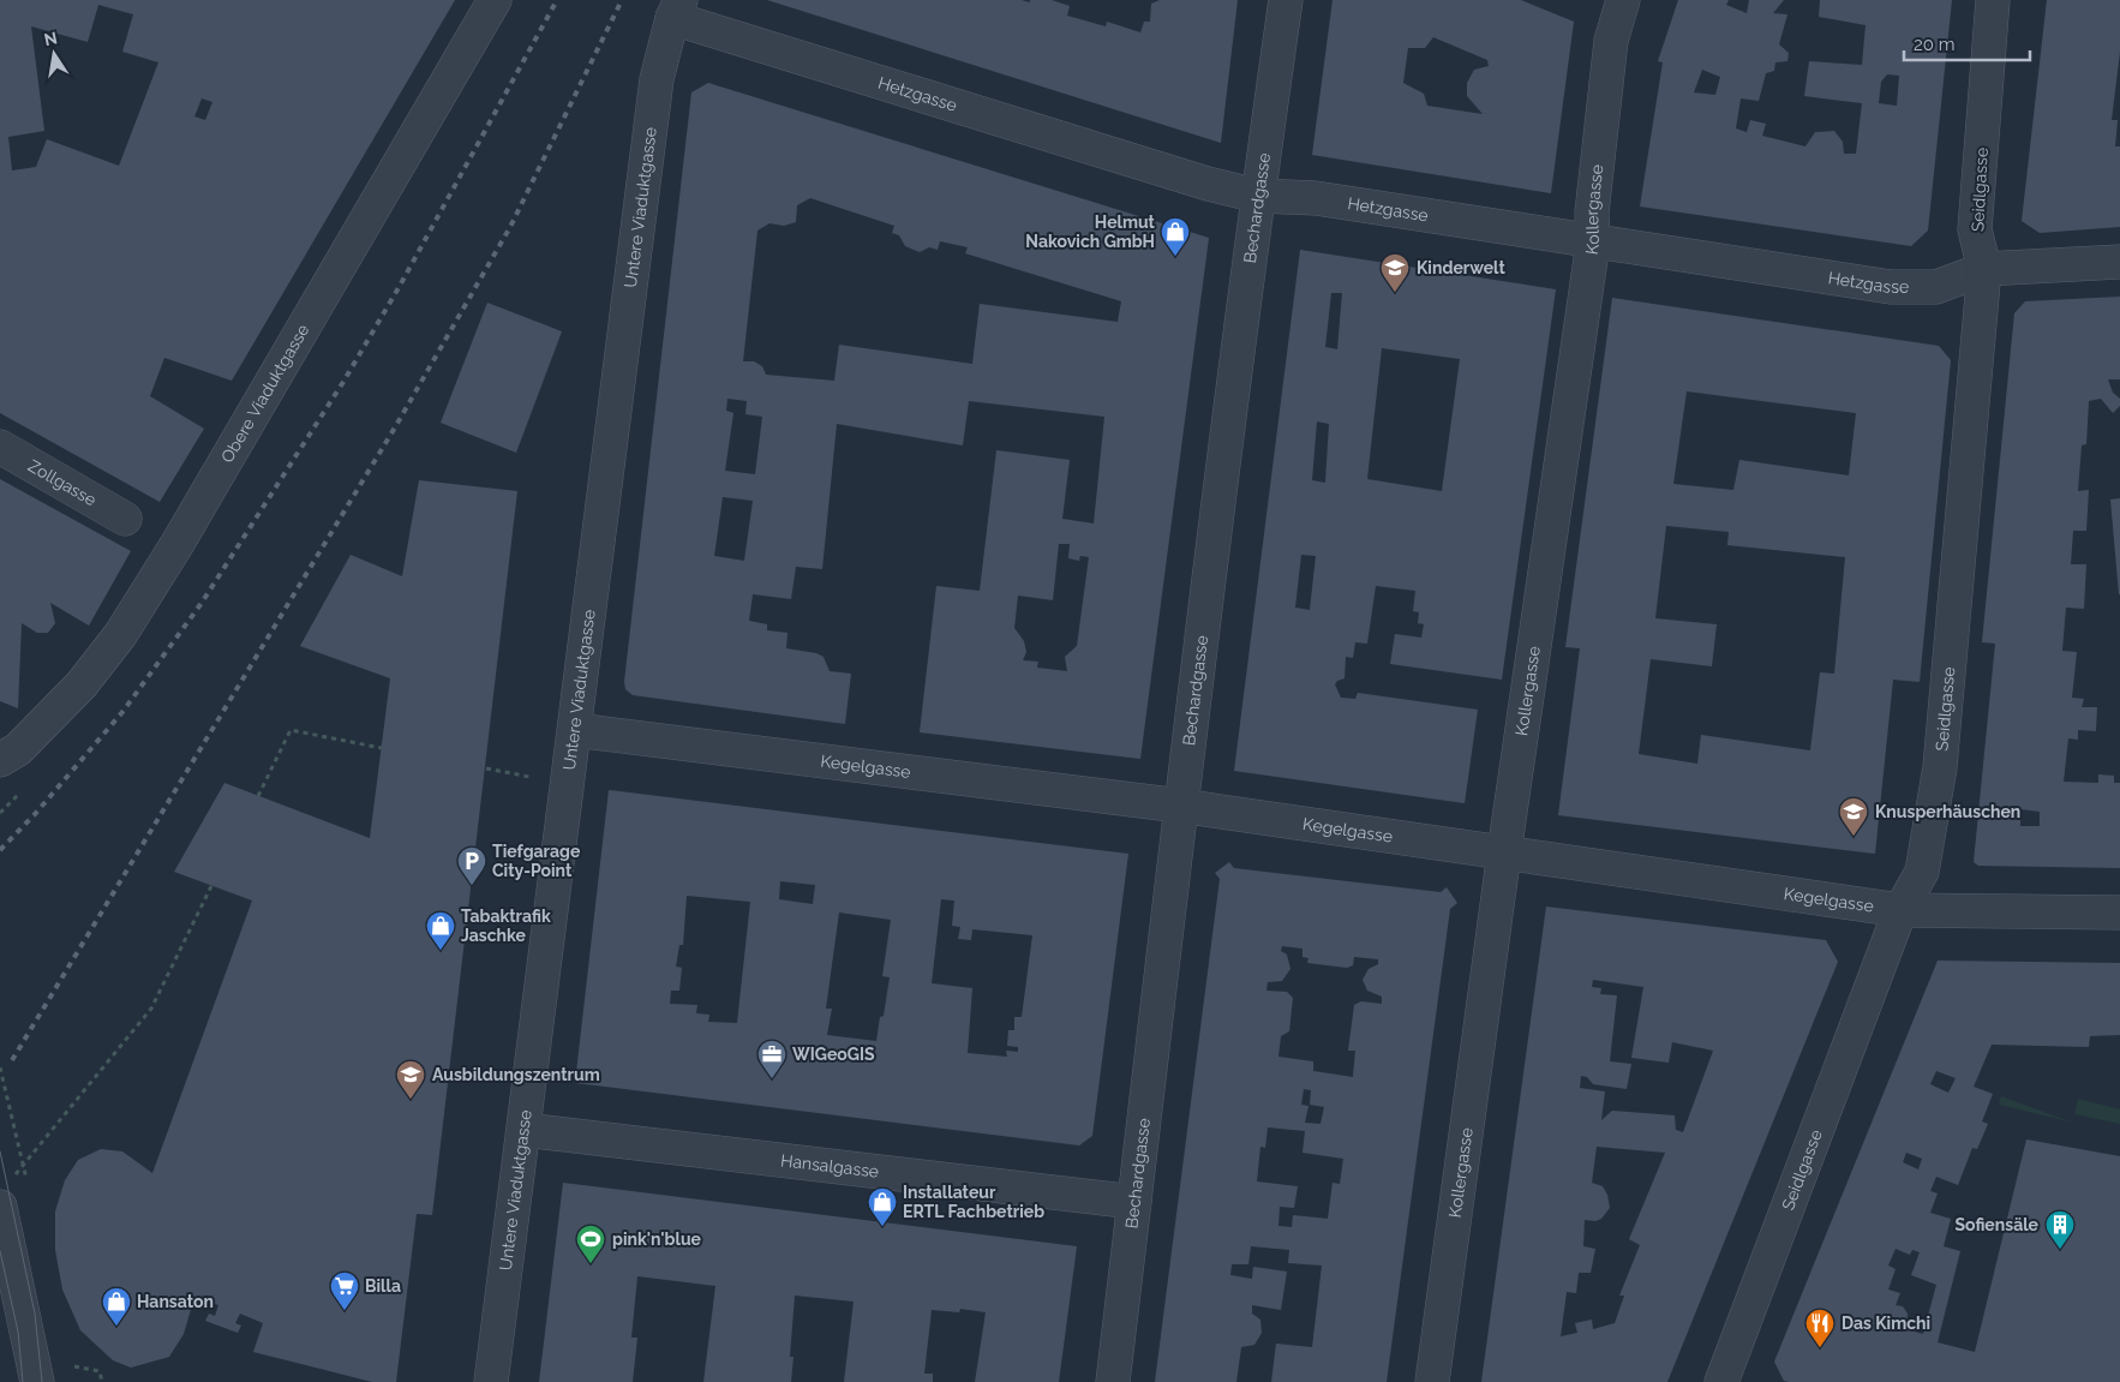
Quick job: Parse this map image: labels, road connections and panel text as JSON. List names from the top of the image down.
{
  "streets": {
    "street": [
      "Hetzgasse",
      "Seidlgasse",
      "Untere Viaduktgasse",
      "Bechardgasse",
      "Kollergasse",
      "Obere Viaduktgasse",
      "Zollgasse",
      "Kegelgasse",
      "Hansalgasse"
    ]
  },
  "crossings": [
    ["Hetzgasse", "Seidlgasse"],
    ["Hetzgasse", "Untere Viaduktgasse"],
    ["Hetzgasse", "Bechardgasse"],
    ["Hetzgasse", "Kollergasse"],
    ["Seidlgasse", "Kegelgasse"],
    ["Untere Viaduktgasse", "Kegelgasse"],
    ["Untere Viaduktgasse", "Hansalgasse"],
    ["Bechardgasse", "Kegelgasse"],
    ["Bechardgasse", "Hansalgasse"],
    ["Kollergasse", "Kegelgasse"]
  ],
  "places": {
    "shop": [
      "Helmut Nakovich GmbH",
      "Tabaktrafik Jaschke",
      "Installateur ERTL Fachbetrieb",
      "Hansaton"
    ],
    "school or university": ["Kinderwelt", "Knusperhäuschen", "Ausbildungszentrum"],
    "parking": ["Tiefgarage City-Point"],
    "office": ["WIGeoGIS"],
    "building": ["Sofiensäle"],
    "sports": ["pink'n'blue"],
    "supermarket": ["Billa"],
    "restaurant": ["Das Kimchi"]
  },
  "scale_bar": "20 m",
  "north": "top"
}
